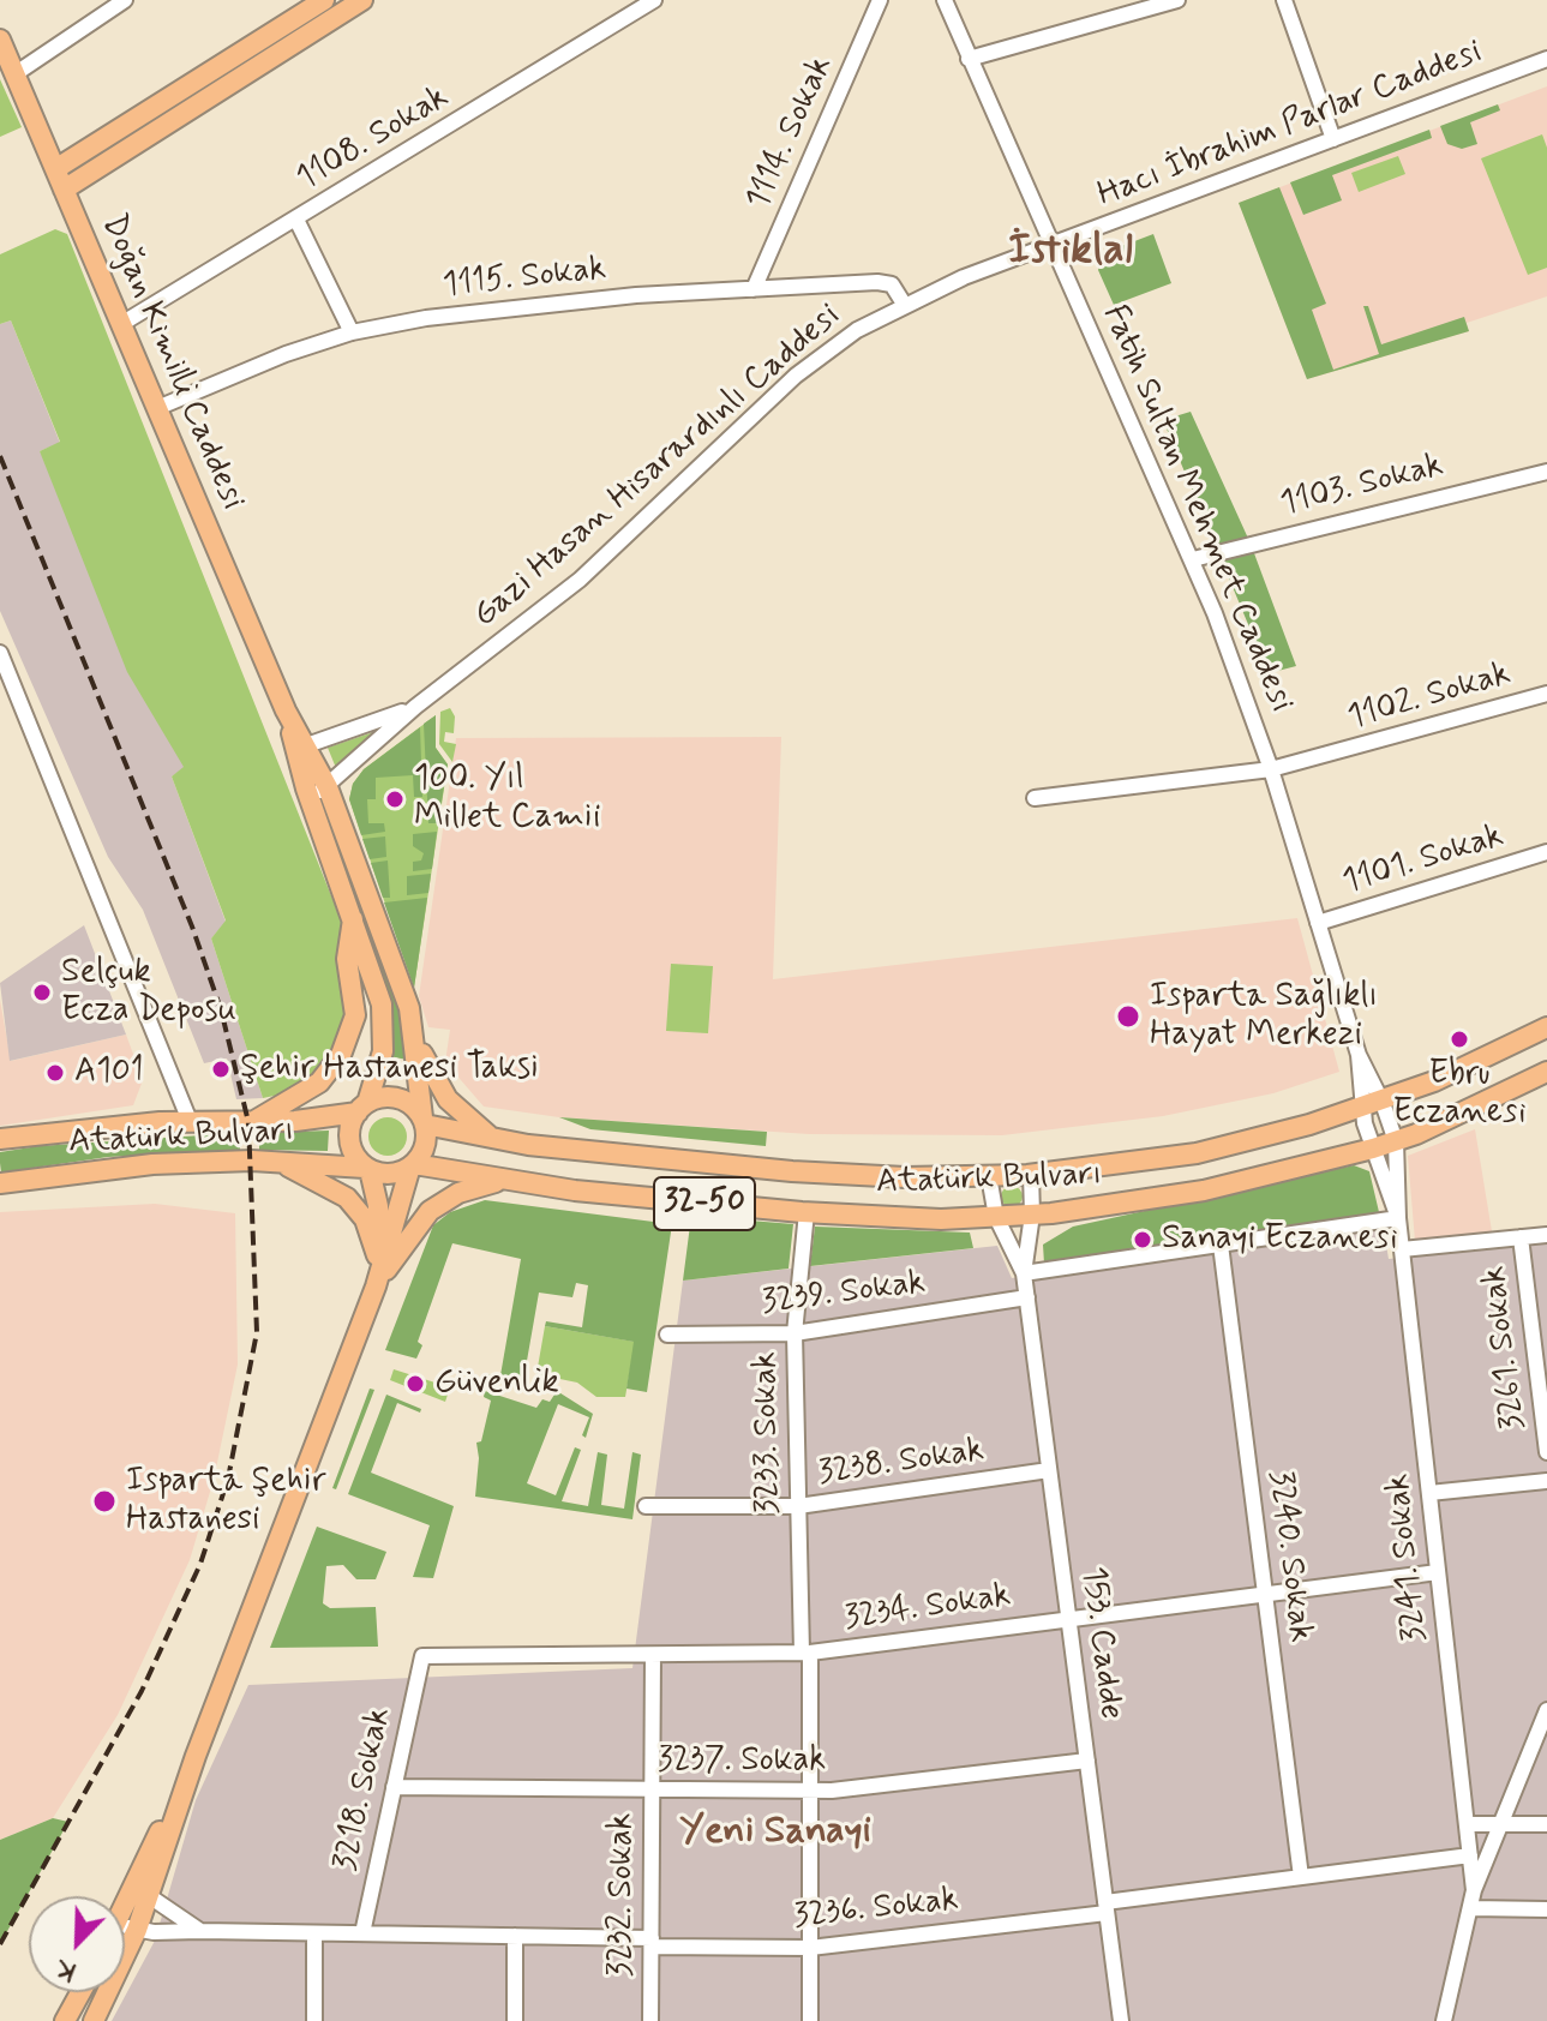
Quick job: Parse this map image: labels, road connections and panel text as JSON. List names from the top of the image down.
{
  "streets": {
    "main road": ["Doğan Kimilli Caddesi", "Atatürk Bulvarı", "32-50"],
    "street": [
      "Hacı İbrahim Parlar Caddesi",
      "1114. Sokak",
      "1108. Sokak",
      "1115. Sokak",
      "Gazi Hasan Hisarardınlı Caddesi",
      "1103. Sokak",
      "Fatih Sultan Mehmet Caddesi",
      "1102. Sokak",
      "1101. Sokak",
      "3239. Sokak",
      "3261. Sokak",
      "3233. Sokak",
      "3238. Sokak",
      "3240. Sokak",
      "3241. Sokak",
      "3234. Sokak",
      "153. Cadde",
      "3237. Sokak",
      "3218. Sokak",
      "3232. Sokak",
      "3236. Sokak"
    ]
  },
  "crossings": [
    ["Hacı İbrahim Parlar Caddesi", "Gazi Hasan Hisarardınlı Caddesi"],
    ["Hacı İbrahim Parlar Caddesi", "Fatih Sultan Mehmet Caddesi"],
    ["1114. Sokak", "1115. Sokak"],
    ["1108. Sokak", "Doğan Kimilli Caddesi"],
    ["1115. Sokak", "Doğan Kimilli Caddesi"],
    ["1115. Sokak", "Gazi Hasan Hisarardınlı Caddesi"],
    ["Doğan Kimilli Caddesi", "Gazi Hasan Hisarardınlı Caddesi"],
    ["Doğan Kimilli Caddesi", "Atatürk Bulvarı"],
    ["Gazi Hasan Hisarardınlı Caddesi", "Fatih Sultan Mehmet Caddesi"],
    ["1103. Sokak", "Fatih Sultan Mehmet Caddesi"],
    ["Fatih Sultan Mehmet Caddesi", "1102. Sokak"],
    ["Fatih Sultan Mehmet Caddesi", "1101. Sokak"],
    ["Fatih Sultan Mehmet Caddesi", "3241. Sokak"],
    ["Atatürk Bulvarı", "3233. Sokak"],
    ["Atatürk Bulvarı", "3241. Sokak"],
    ["3239. Sokak", "3233. Sokak"],
    ["3239. Sokak", "153. Cadde"],
    ["3233. Sokak", "3238. Sokak"],
    ["3233. Sokak", "3234. Sokak"],
    ["3233. Sokak", "3237. Sokak"],
    ["3233. Sokak", "3236. Sokak"],
    ["3238. Sokak", "153. Cadde"],
    ["3240. Sokak", "3234. Sokak"],
    ["3240. Sokak", "3236. Sokak"],
    ["3241. Sokak", "3234. Sokak"],
    ["3241. Sokak", "3236. Sokak"],
    ["3234. Sokak", "153. Cadde"],
    ["3234. Sokak", "3218. Sokak"],
    ["3234. Sokak", "3232. Sokak"],
    ["153. Cadde", "3237. Sokak"],
    ["153. Cadde", "3236. Sokak"],
    ["3237. Sokak", "3218. Sokak"],
    ["3237. Sokak", "3232. Sokak"],
    ["3218. Sokak", "3236. Sokak"],
    ["3232. Sokak", "3236. Sokak"]
  ],
  "districts": ["İstiklal", "Yeni Sanayi"],
  "places": [
    "100. Yıl Millet Camii",
    "Selçuk Ecza Deposu",
    "Isparta Sağlıklı Hayat Merkezi",
    "Ebru Eczanesi",
    "Şehir Hastanesi Taksi",
    "A101",
    "Sanayi Eczanesi",
    "Güvenlik",
    "Isparta Şehir Hastanesi"
  ],
  "north": "bottom left"
}
